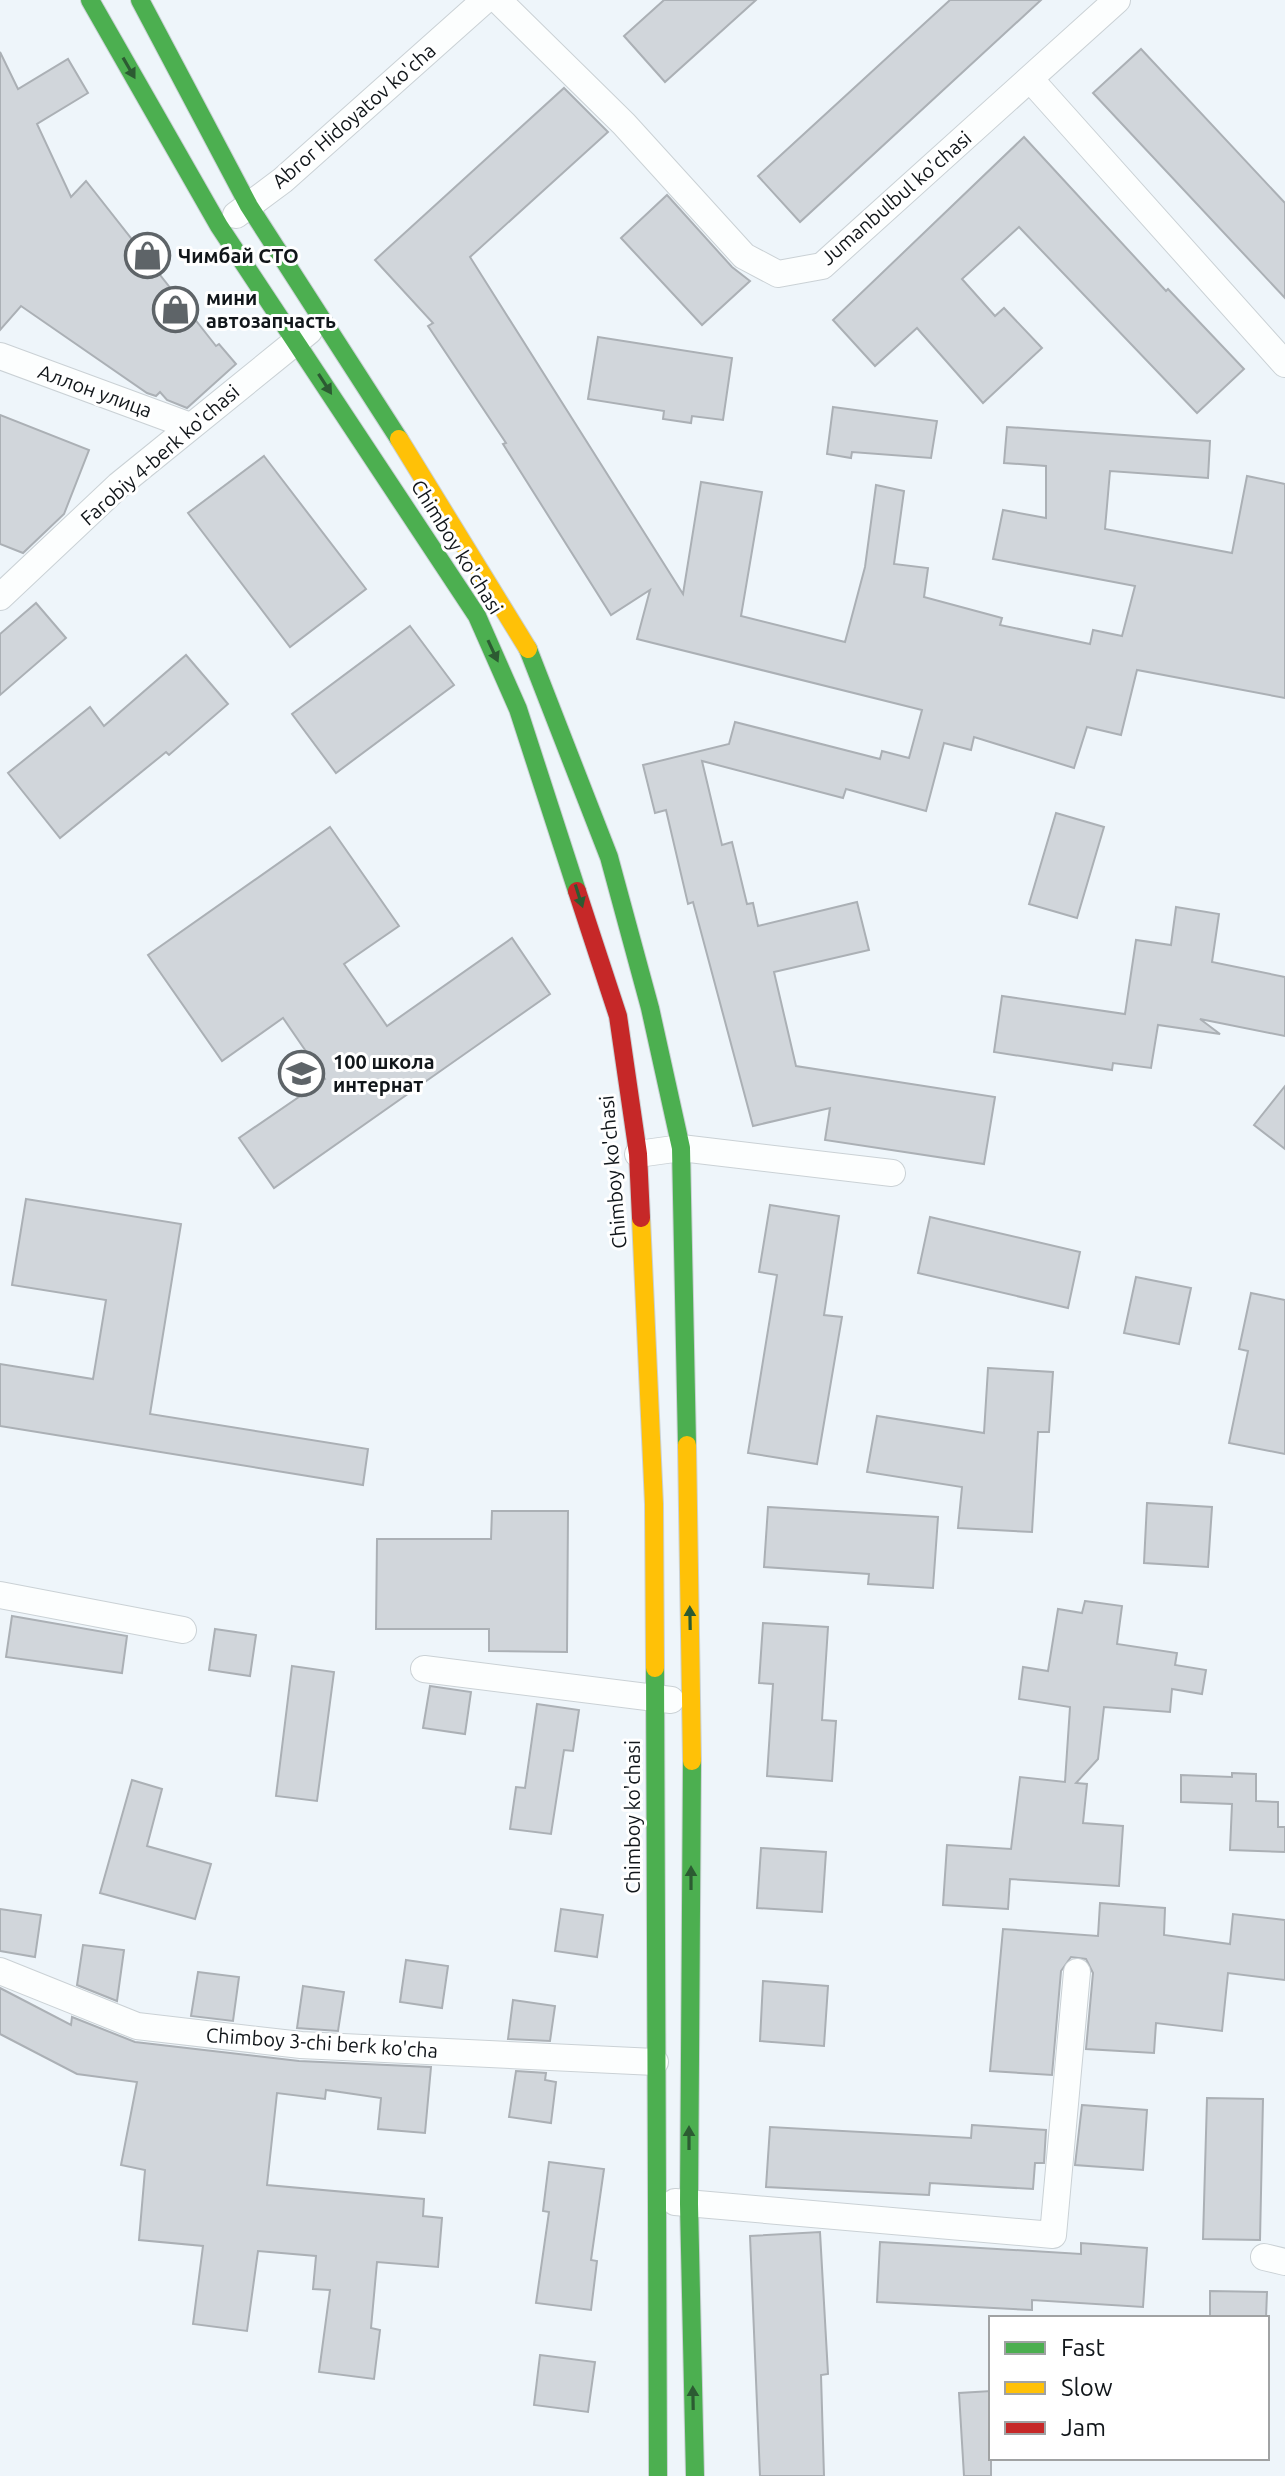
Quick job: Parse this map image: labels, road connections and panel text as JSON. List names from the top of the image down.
{
  "streets": {
    "main road": ["Chimboy ko'chasi"],
    "street": [
      "Abror Hidoyatov ko'cha",
      "Jumanbulbul ko'chasi",
      "Аллон улица",
      "Farobiy 4-berk ko'chasi",
      "Chimboy 3-chi berk ko'cha"
    ]
  },
  "crossings": [
    ["Abror Hidoyatov ko'cha", "Chimboy ko'chasi"],
    ["Аллон улица", "Farobiy 4-berk ko'chasi"],
    ["Farobiy 4-berk ko'chasi", "Chimboy ko'chasi"],
    ["Chimboy ko'chasi", "Chimboy 3-chi berk ko'cha"]
  ],
  "places": {
    "shop": ["Чимбай СТО", "мини автозапчасть"],
    "school or university": ["100 школа интернат"]
  },
  "legend": ["Fast", "Slow", "Jam"]
}
